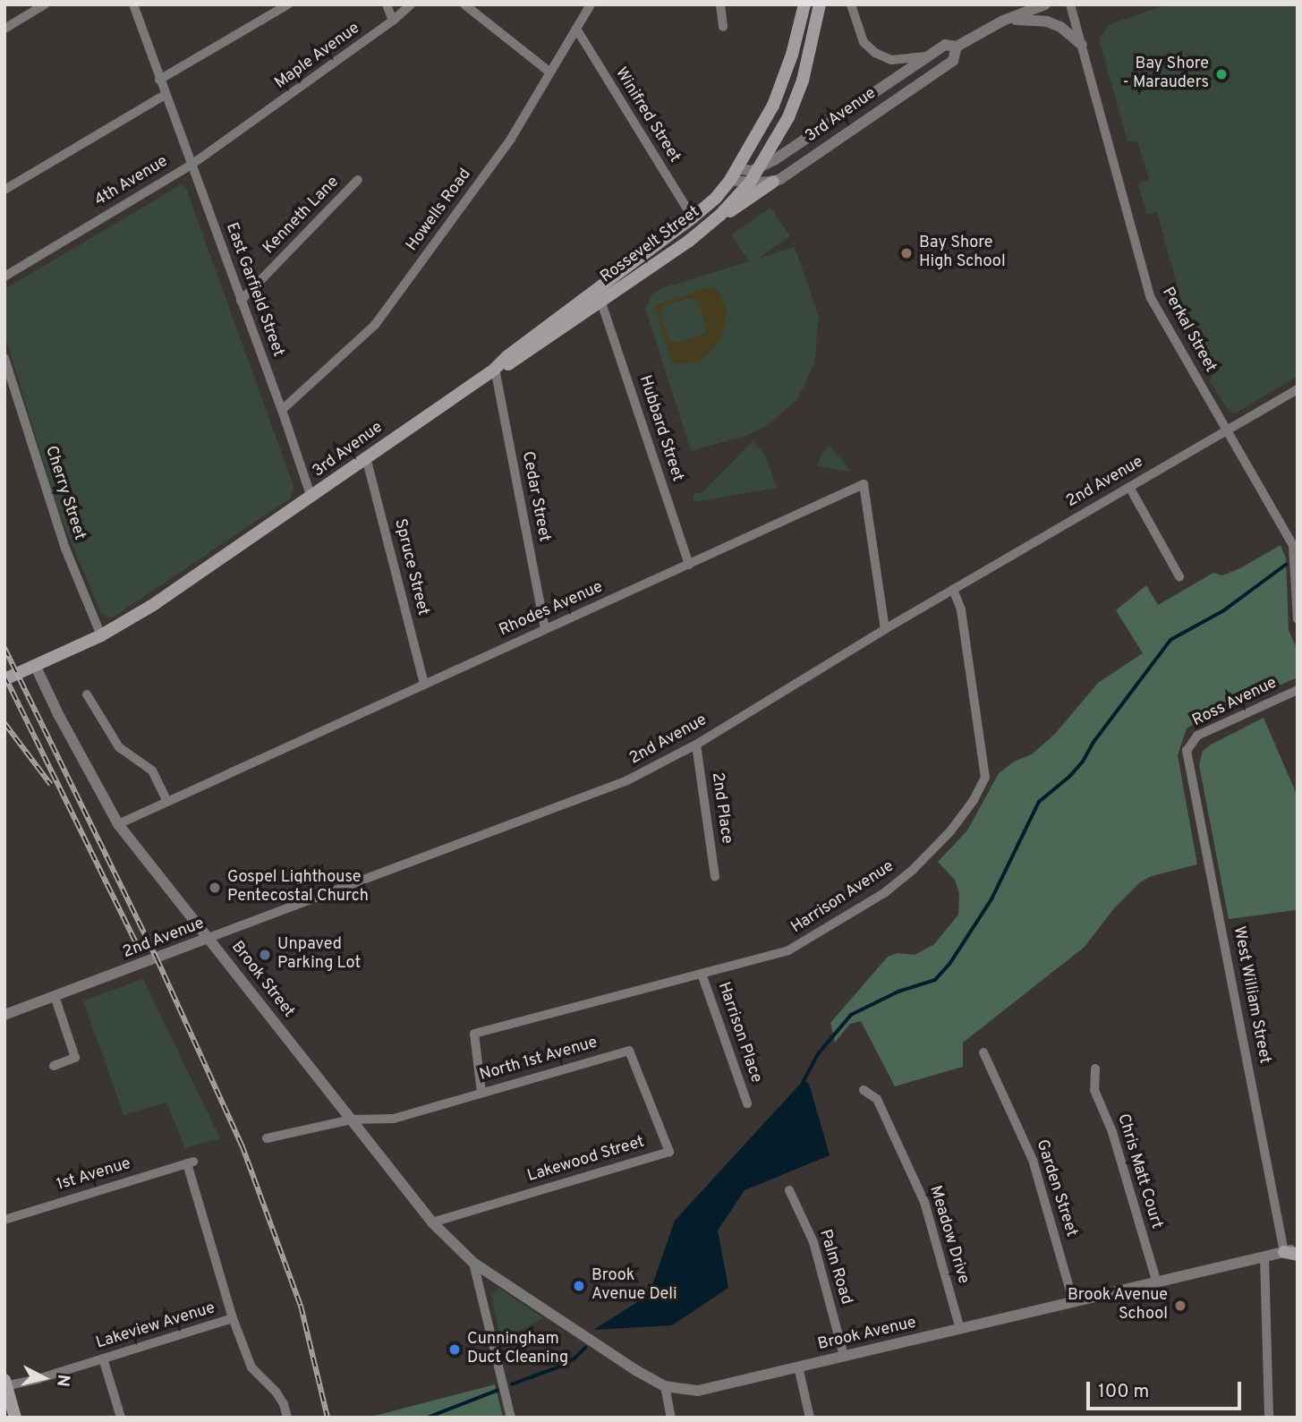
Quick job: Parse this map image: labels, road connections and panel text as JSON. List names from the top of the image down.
{
  "streets": {
    "main road": ["3rd Avenue", "Rossevelt Street"],
    "street": [
      "Maple Avenue",
      "Winifred Street",
      "4th Avenue",
      "Howells Road",
      "Kenneth Lane",
      "East Garfield Street",
      "Perkal Street",
      "Hubbard Street",
      "2nd Avenue",
      "Cherry Street",
      "Cedar Street",
      "Spruce Street",
      "Rhodes Avenue",
      "Ross Avenue",
      "2nd Place",
      "Harrison Avenue",
      "Brook Street",
      "West William Street",
      "Harrison Place",
      "North 1st Avenue",
      "Lakewood Street",
      "Chris Matt Court",
      "1st Avenue",
      "Garden Street",
      "Meadow Drive",
      "Palm Road",
      "Lakeview Avenue",
      "Brook Avenue"
    ]
  },
  "crossings": [
    ["Maple Avenue", "4th Avenue"],
    ["Winifred Street", "3rd Avenue"],
    ["Winifred Street", "Howells Road"],
    ["3rd Avenue", "Rossevelt Street"],
    ["3rd Avenue", "East Garfield Street"],
    ["3rd Avenue", "Cherry Street"],
    ["3rd Avenue", "Cedar Street"],
    ["3rd Avenue", "Spruce Street"],
    ["3rd Avenue", "Brook Street"],
    ["4th Avenue", "East Garfield Street"],
    ["Howells Road", "East Garfield Street"],
    ["Kenneth Lane", "East Garfield Street"],
    ["Rossevelt Street", "Hubbard Street"],
    ["Rossevelt Street", "Cedar Street"],
    ["Perkal Street", "2nd Avenue"],
    ["Hubbard Street", "Rhodes Avenue"],
    ["2nd Avenue", "Rhodes Avenue"],
    ["2nd Avenue", "2nd Place"],
    ["2nd Avenue", "Harrison Avenue"],
    ["2nd Avenue", "Brook Street"],
    ["Cedar Street", "Rhodes Avenue"],
    ["Spruce Street", "Rhodes Avenue"],
    ["Rhodes Avenue", "Brook Street"],
    ["Ross Avenue", "West William Street"],
    ["Harrison Avenue", "Harrison Place"],
    ["Harrison Avenue", "North 1st Avenue"],
    ["Brook Street", "North 1st Avenue"],
    ["Brook Street", "Lakewood Street"],
    ["Brook Street", "Brook Avenue"],
    ["West William Street", "Brook Avenue"],
    ["North 1st Avenue", "Lakewood Street"],
    ["Chris Matt Court", "Brook Avenue"],
    ["1st Avenue", "Lakeview Avenue"],
    ["Garden Street", "Brook Avenue"],
    ["Meadow Drive", "Brook Avenue"],
    ["Palm Road", "Brook Avenue"]
  ],
  "places": [
    "Bay Shore - Marauders",
    "Bay Shore High School",
    "Gospel Lighthouse Pentecostal Church",
    "Unpaved Parking Lot",
    "Brook Avenue Deli",
    "Brook Avenue School",
    "Cunningham Duct Cleaning"
  ],
  "scale_bar": "100 m",
  "north": "right"
}
